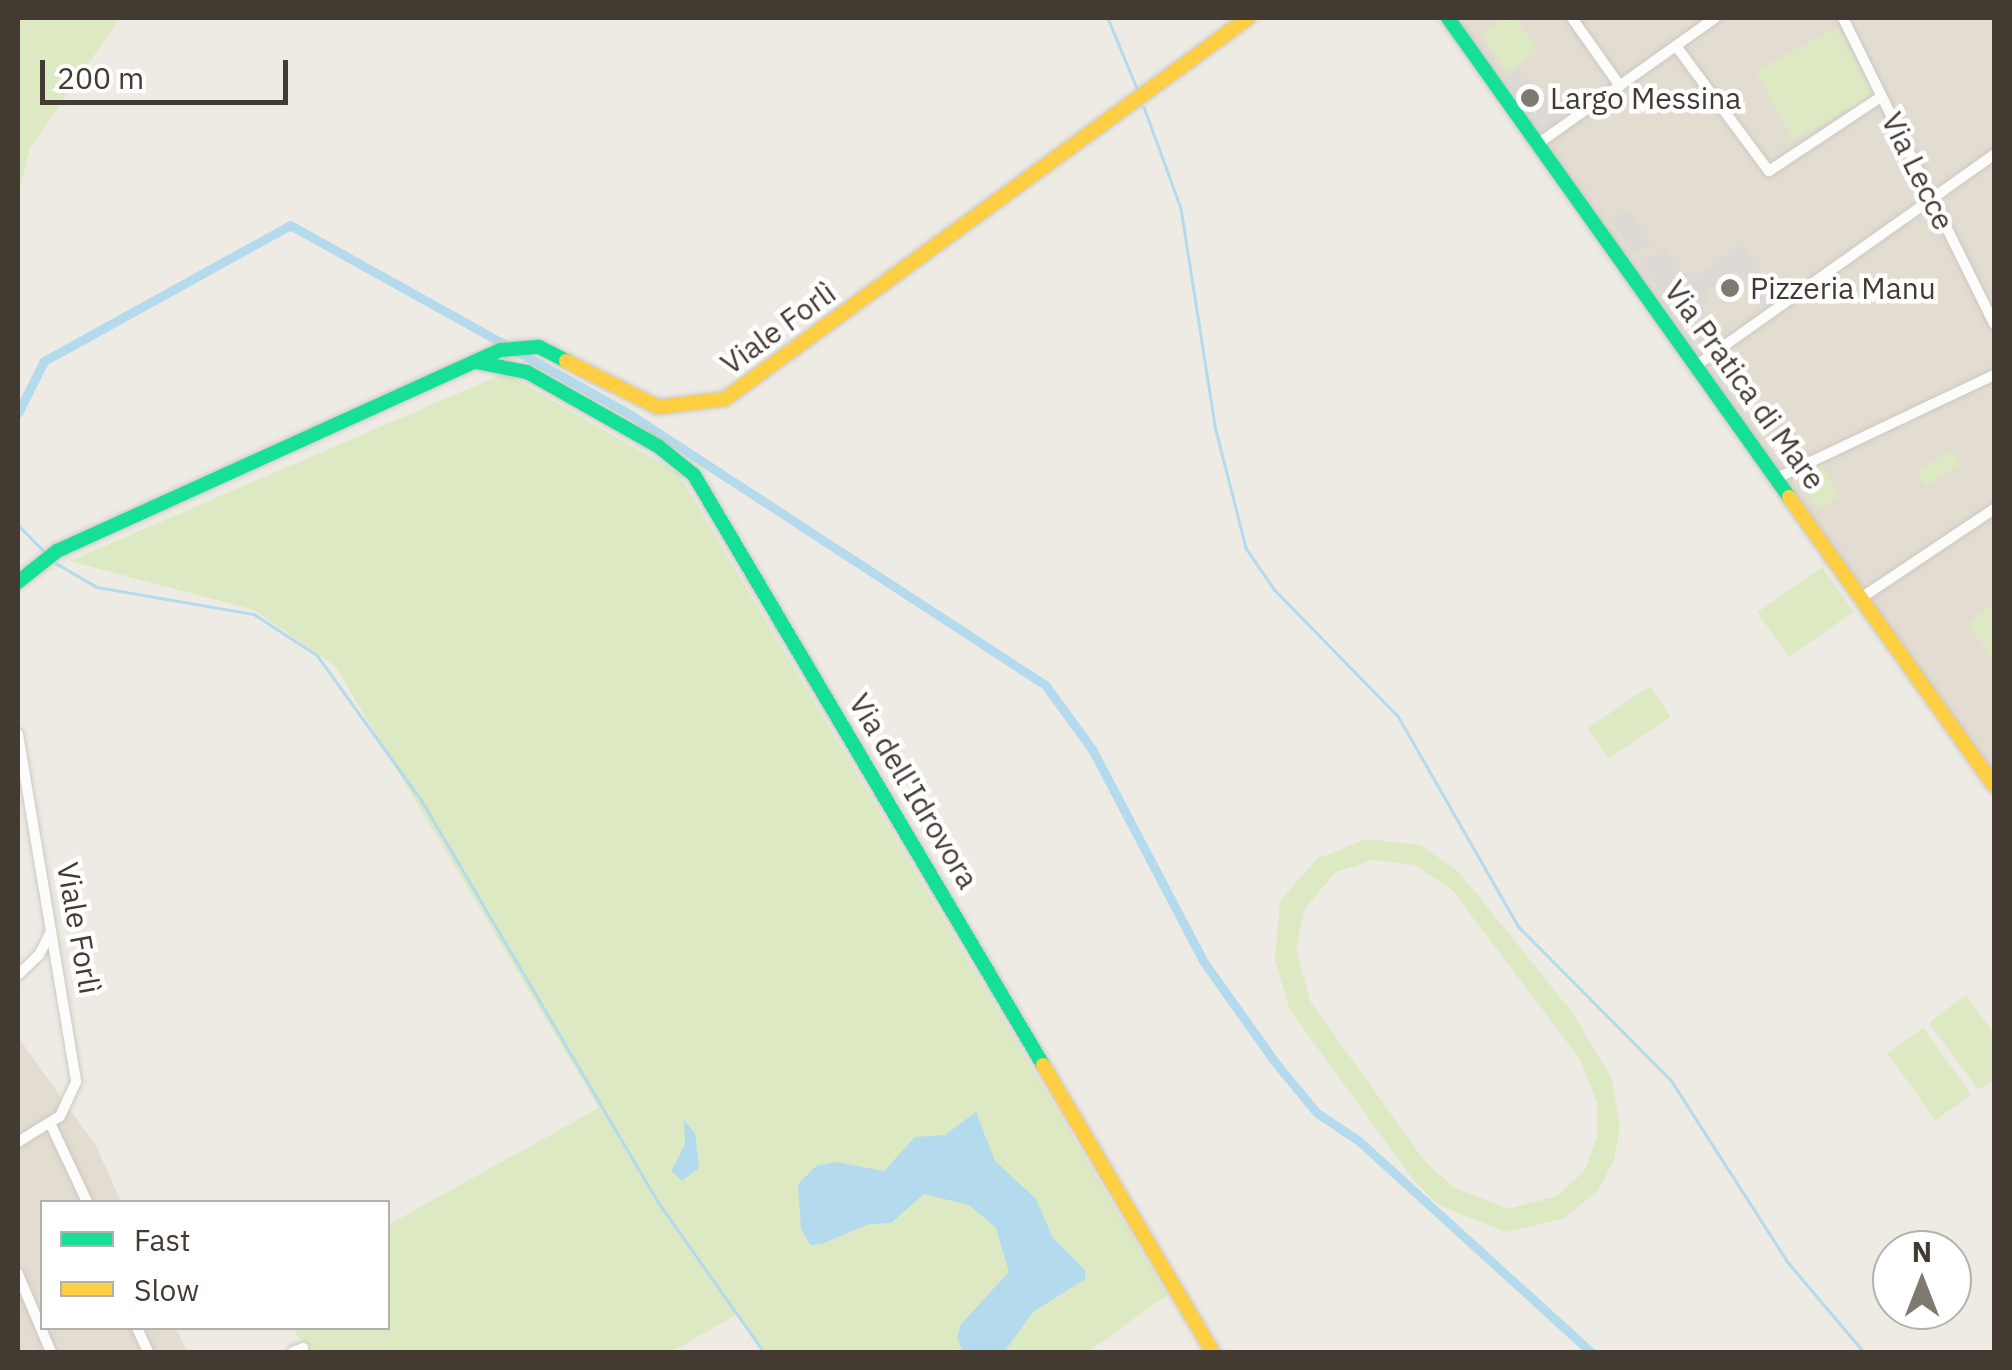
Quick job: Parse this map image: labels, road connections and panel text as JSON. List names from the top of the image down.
{
  "streets": {
    "street": [
      "Via Lecce",
      "Viale Forlì",
      "Via Pratica di Mare",
      "Via dell'Idrovora"
    ]
  },
  "crossings": [
    ["Viale Forlì", "Via dell'Idrovora"]
  ],
  "places": ["Largo Messina", "Pizzeria Manu"],
  "legend": ["Fast", "Slow"],
  "scale_bar": "200 m",
  "north": "top"
}
